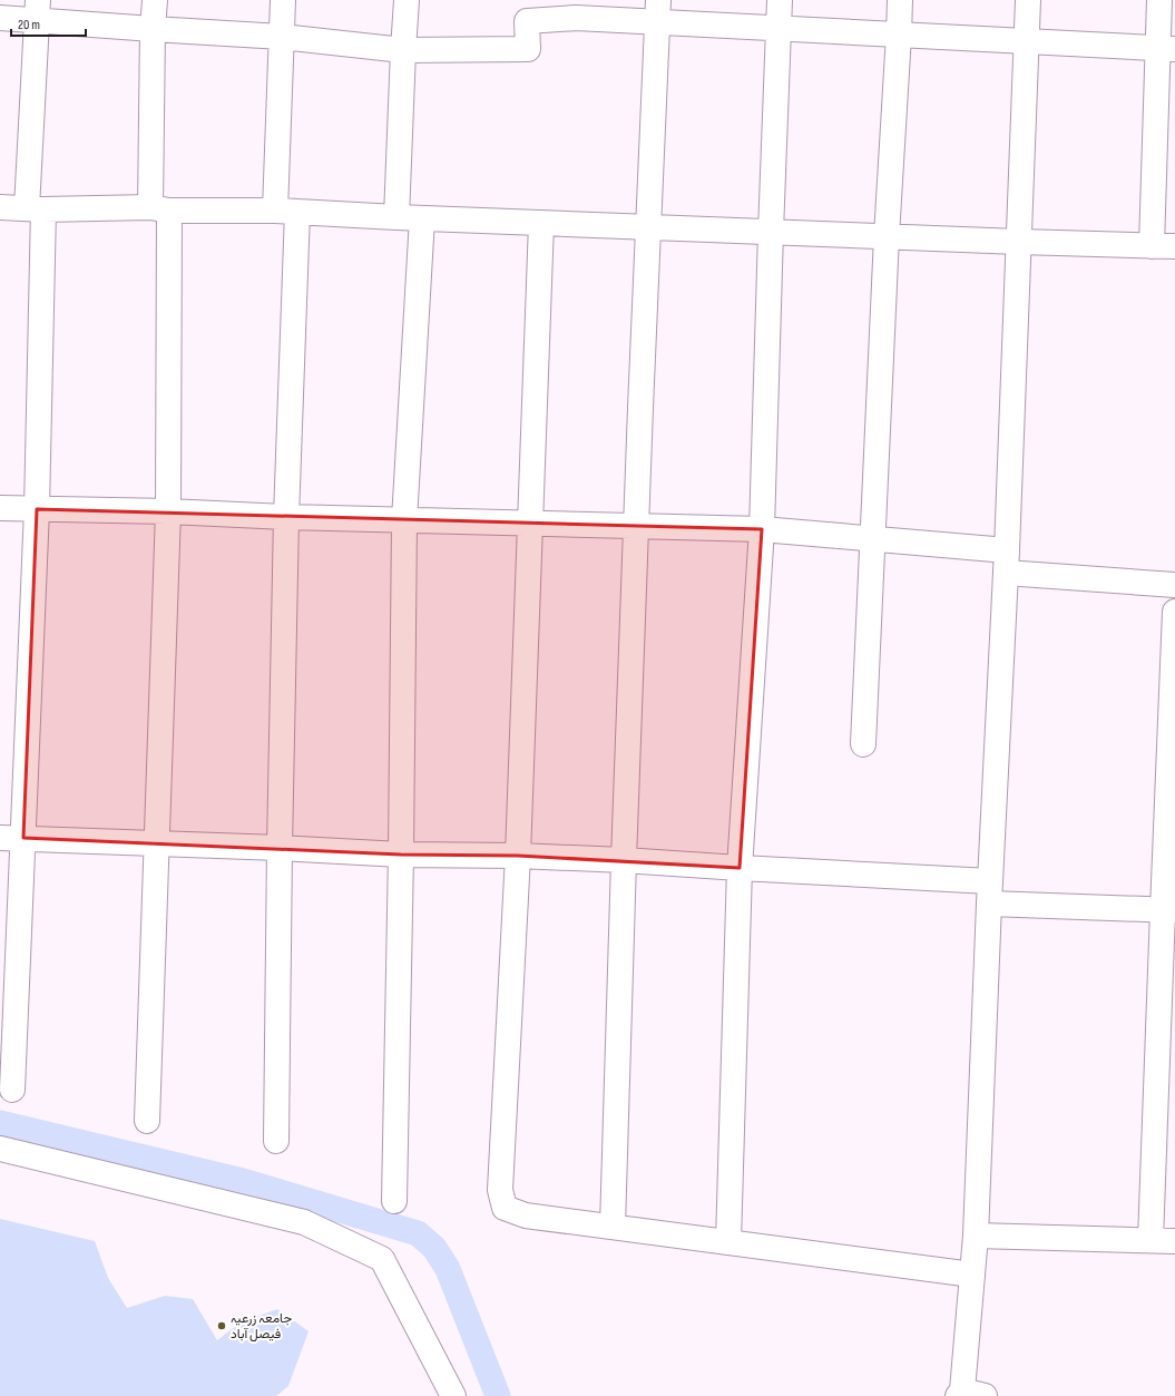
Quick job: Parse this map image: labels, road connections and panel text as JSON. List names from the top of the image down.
{
  "places": ["جامعہ زرعیہ فیصل آباد"],
  "scale_bar": "20 m"
}
